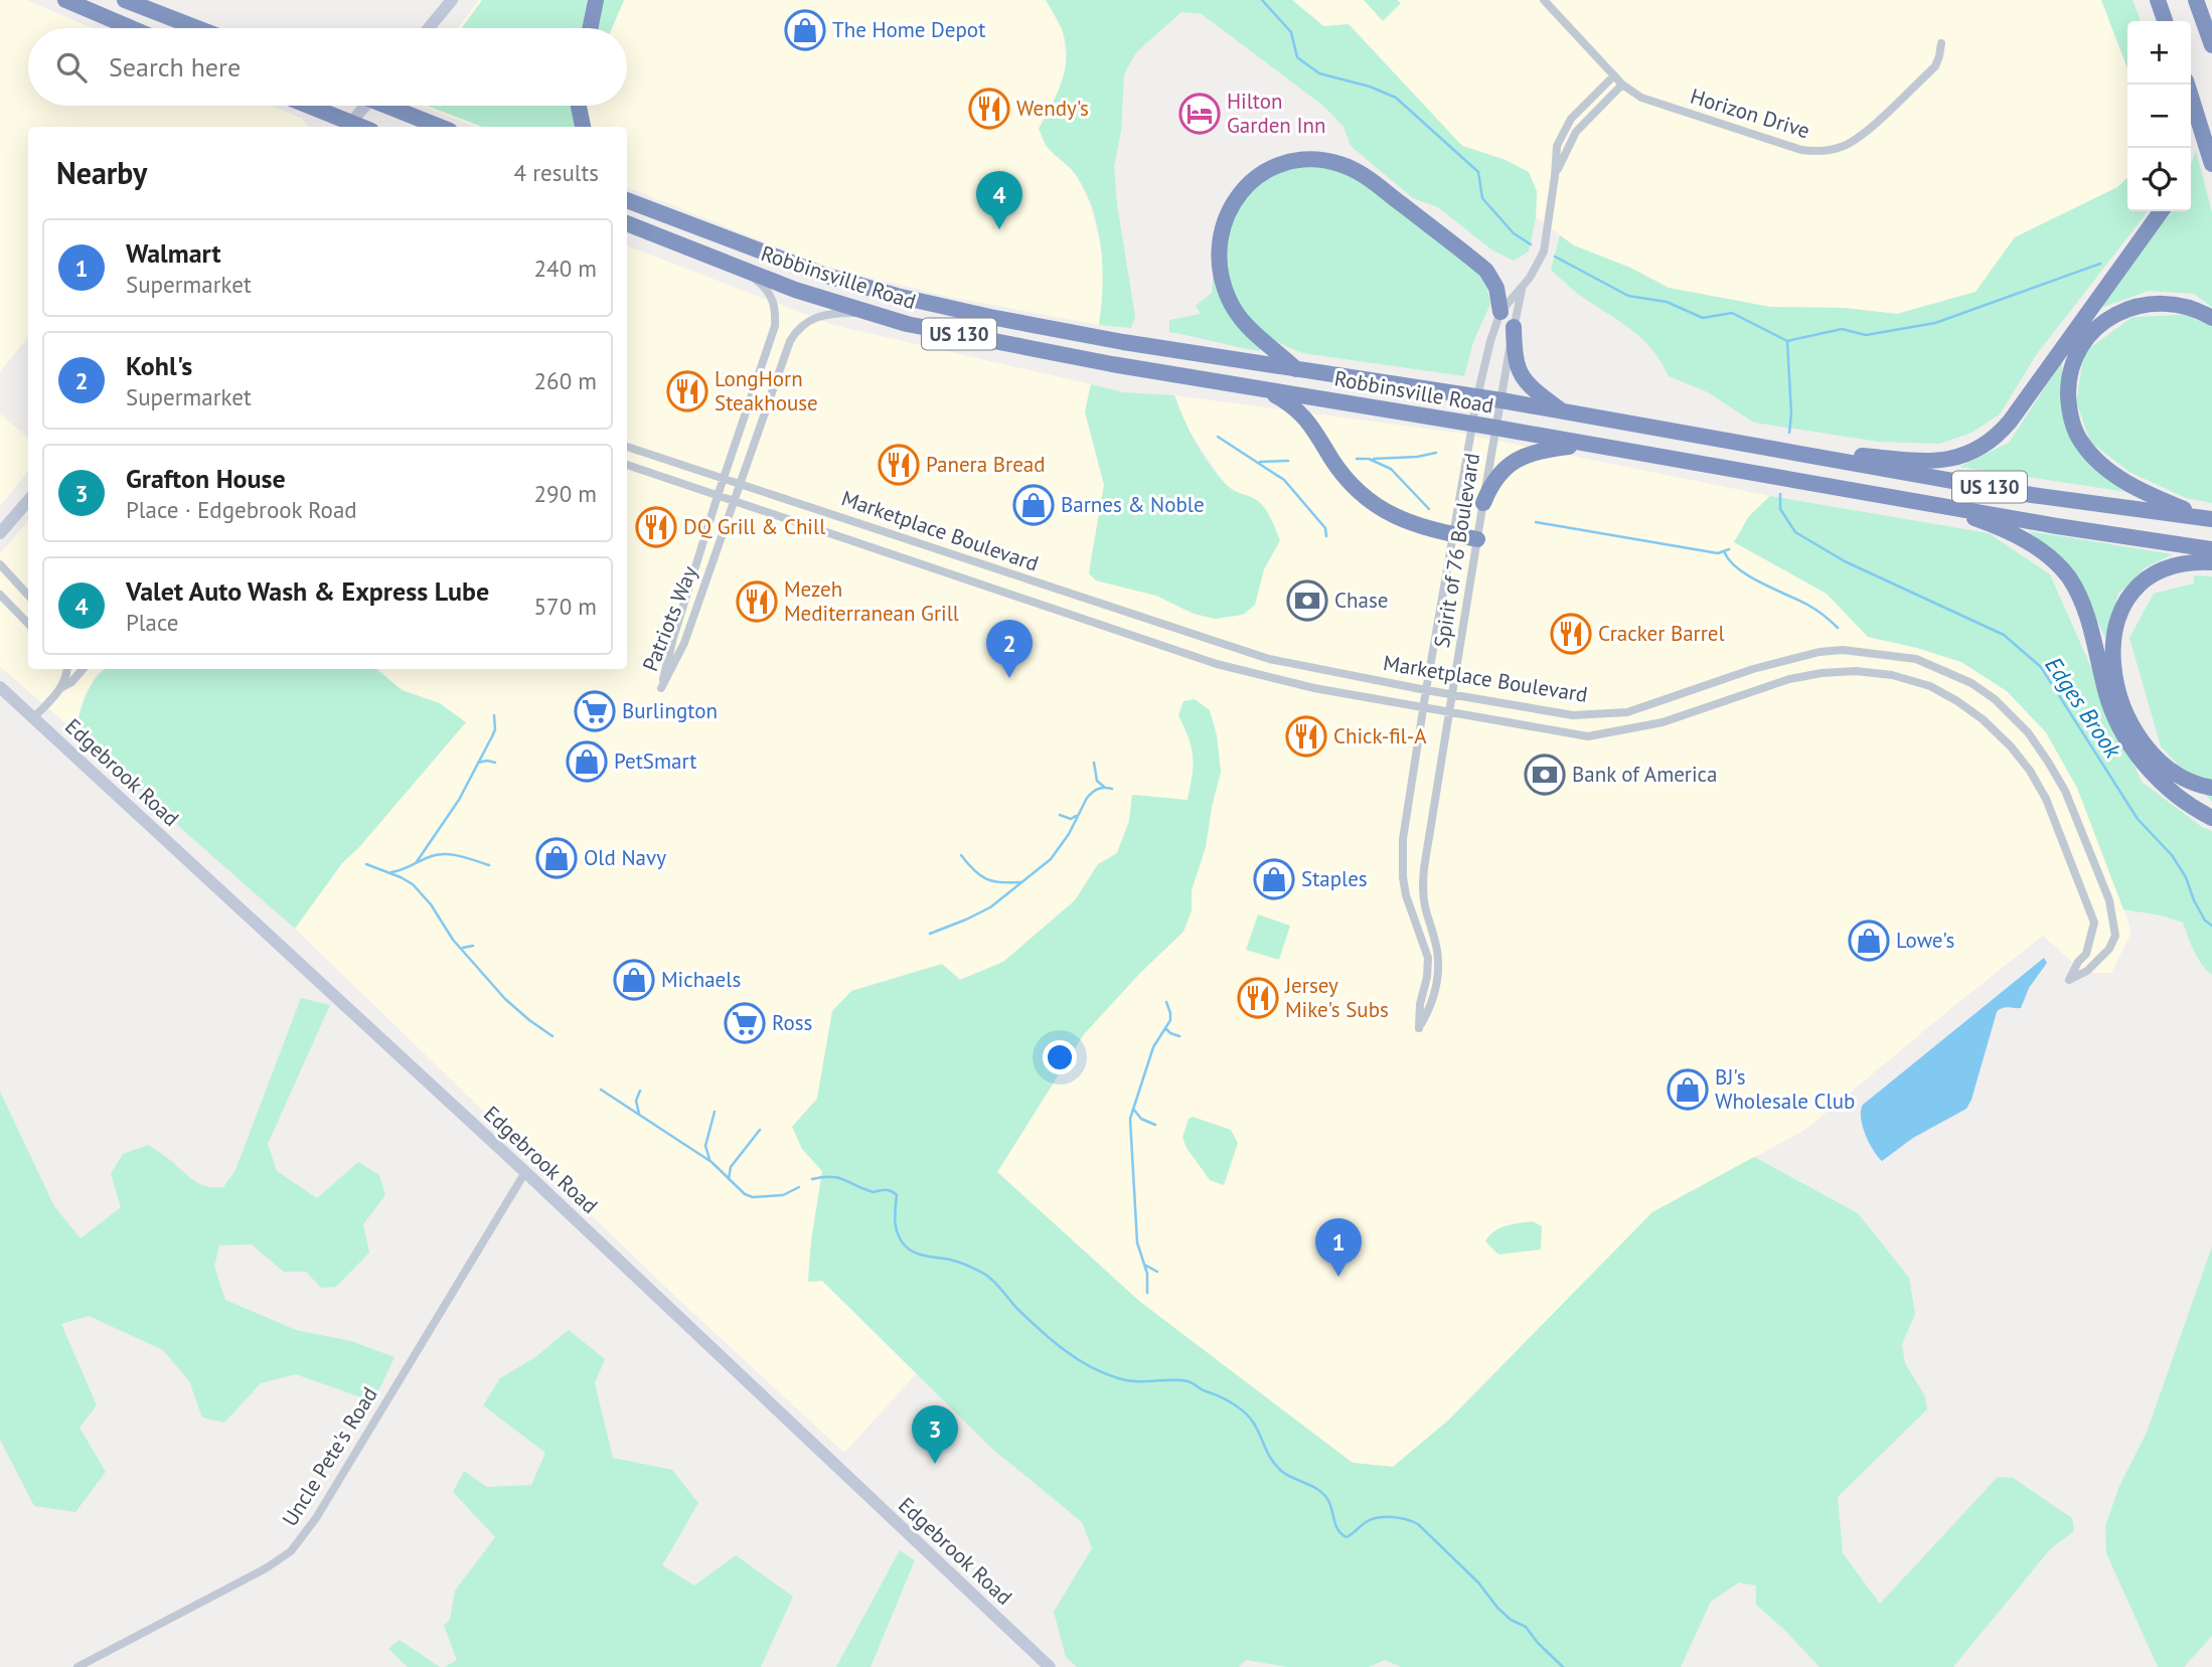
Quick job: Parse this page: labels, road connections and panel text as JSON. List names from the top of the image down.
{
  "streets": {
    "highway": ["Robbinsville Road", "US 130"],
    "street": [
      "Horizon Drive",
      "Marketplace Boulevard",
      "Spirit of 76 Boulevard",
      "Patriots Way",
      "Edgebrook Road",
      "Uncle Pete's Road"
    ]
  },
  "crossings": [
    ["Robbinsville Road", "Spirit of 76 Boulevard"],
    ["Robbinsville Road", "Patriots Way"],
    ["Marketplace Boulevard", "Spirit of 76 Boulevard"],
    ["Marketplace Boulevard", "Patriots Way"],
    ["Edgebrook Road", "Uncle Pete's Road"]
  ],
  "water": ["Edges Brook"],
  "places": {
    "shop": [
      "The Home Depot",
      "Barnes & Noble",
      "PetSmart",
      "Old Navy",
      "Staples",
      "Lowe's",
      "Michaels",
      "BJ's Wholesale Club"
    ],
    "restaurant": [
      "Wendy's",
      "LongHorn Steakhouse",
      "Panera Bread",
      "DQ Grill & Chill",
      "Mezeh Mediterranean Grill",
      "Cracker Barrel",
      "Chick-fil-A",
      "Jersey Mike's Subs"
    ],
    "hotel": ["Hilton Garden Inn"],
    "bank": ["Chase", "Bank of America"],
    "supermarket": ["Burlington", "Ross"]
  },
  "page": {
    "map_buttons": ["+", "−"],
    "search": "Search here",
    "heading": ["Nearby", "4 results"],
    "pins": [
      "4",
      "2",
      "1",
      "3"
    ],
    "list": [
      {
        "mark": "1",
        "name": "Walmart",
        "note": "Supermarket",
        "value": "240 m"
      },
      {
        "mark": "2",
        "name": "Kohl's",
        "note": "Supermarket",
        "value": "260 m"
      },
      {
        "mark": "3",
        "name": "Grafton House",
        "note": "Place · Edgebrook Road",
        "value": "290 m"
      },
      {
        "mark": "4",
        "name": "Valet Auto Wash & Express Lube",
        "note": "Place",
        "value": "570 m"
      }
    ]
  }
}
